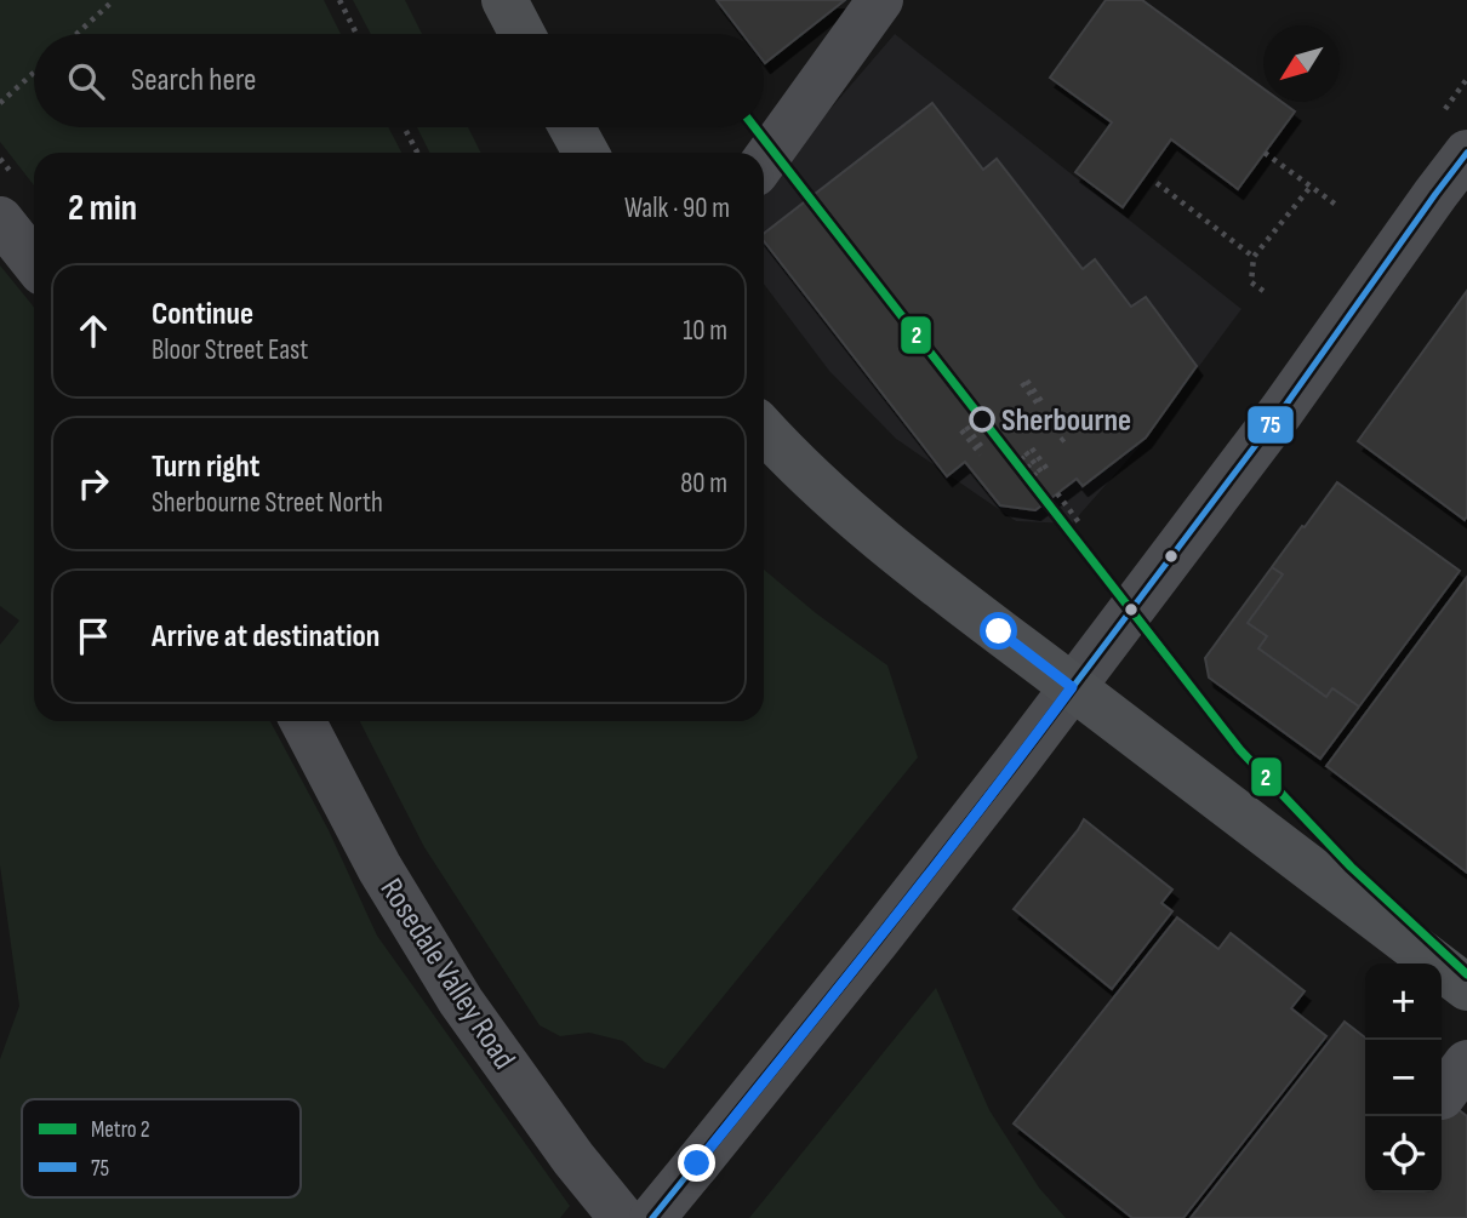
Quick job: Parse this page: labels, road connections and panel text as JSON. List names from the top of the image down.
{
  "streets": {
    "street": ["Rosedale Valley Road"]
  },
  "places": ["Sherbourne"],
  "lines": ["metro line 2", "transit line 75"],
  "legend": ["Metro 2", "75"],
  "north": "bottom left",
  "page": {
    "search": "Search here",
    "heading": ["2 min", "Walk · 90 m"],
    "list": [
      ["Continue", "Bloor Street East", "10 m"],
      ["Turn right", "Sherbourne Street North", "80 m"],
      "Arrive at destination"
    ],
    "map_buttons": ["+", "−"]
  }
}
